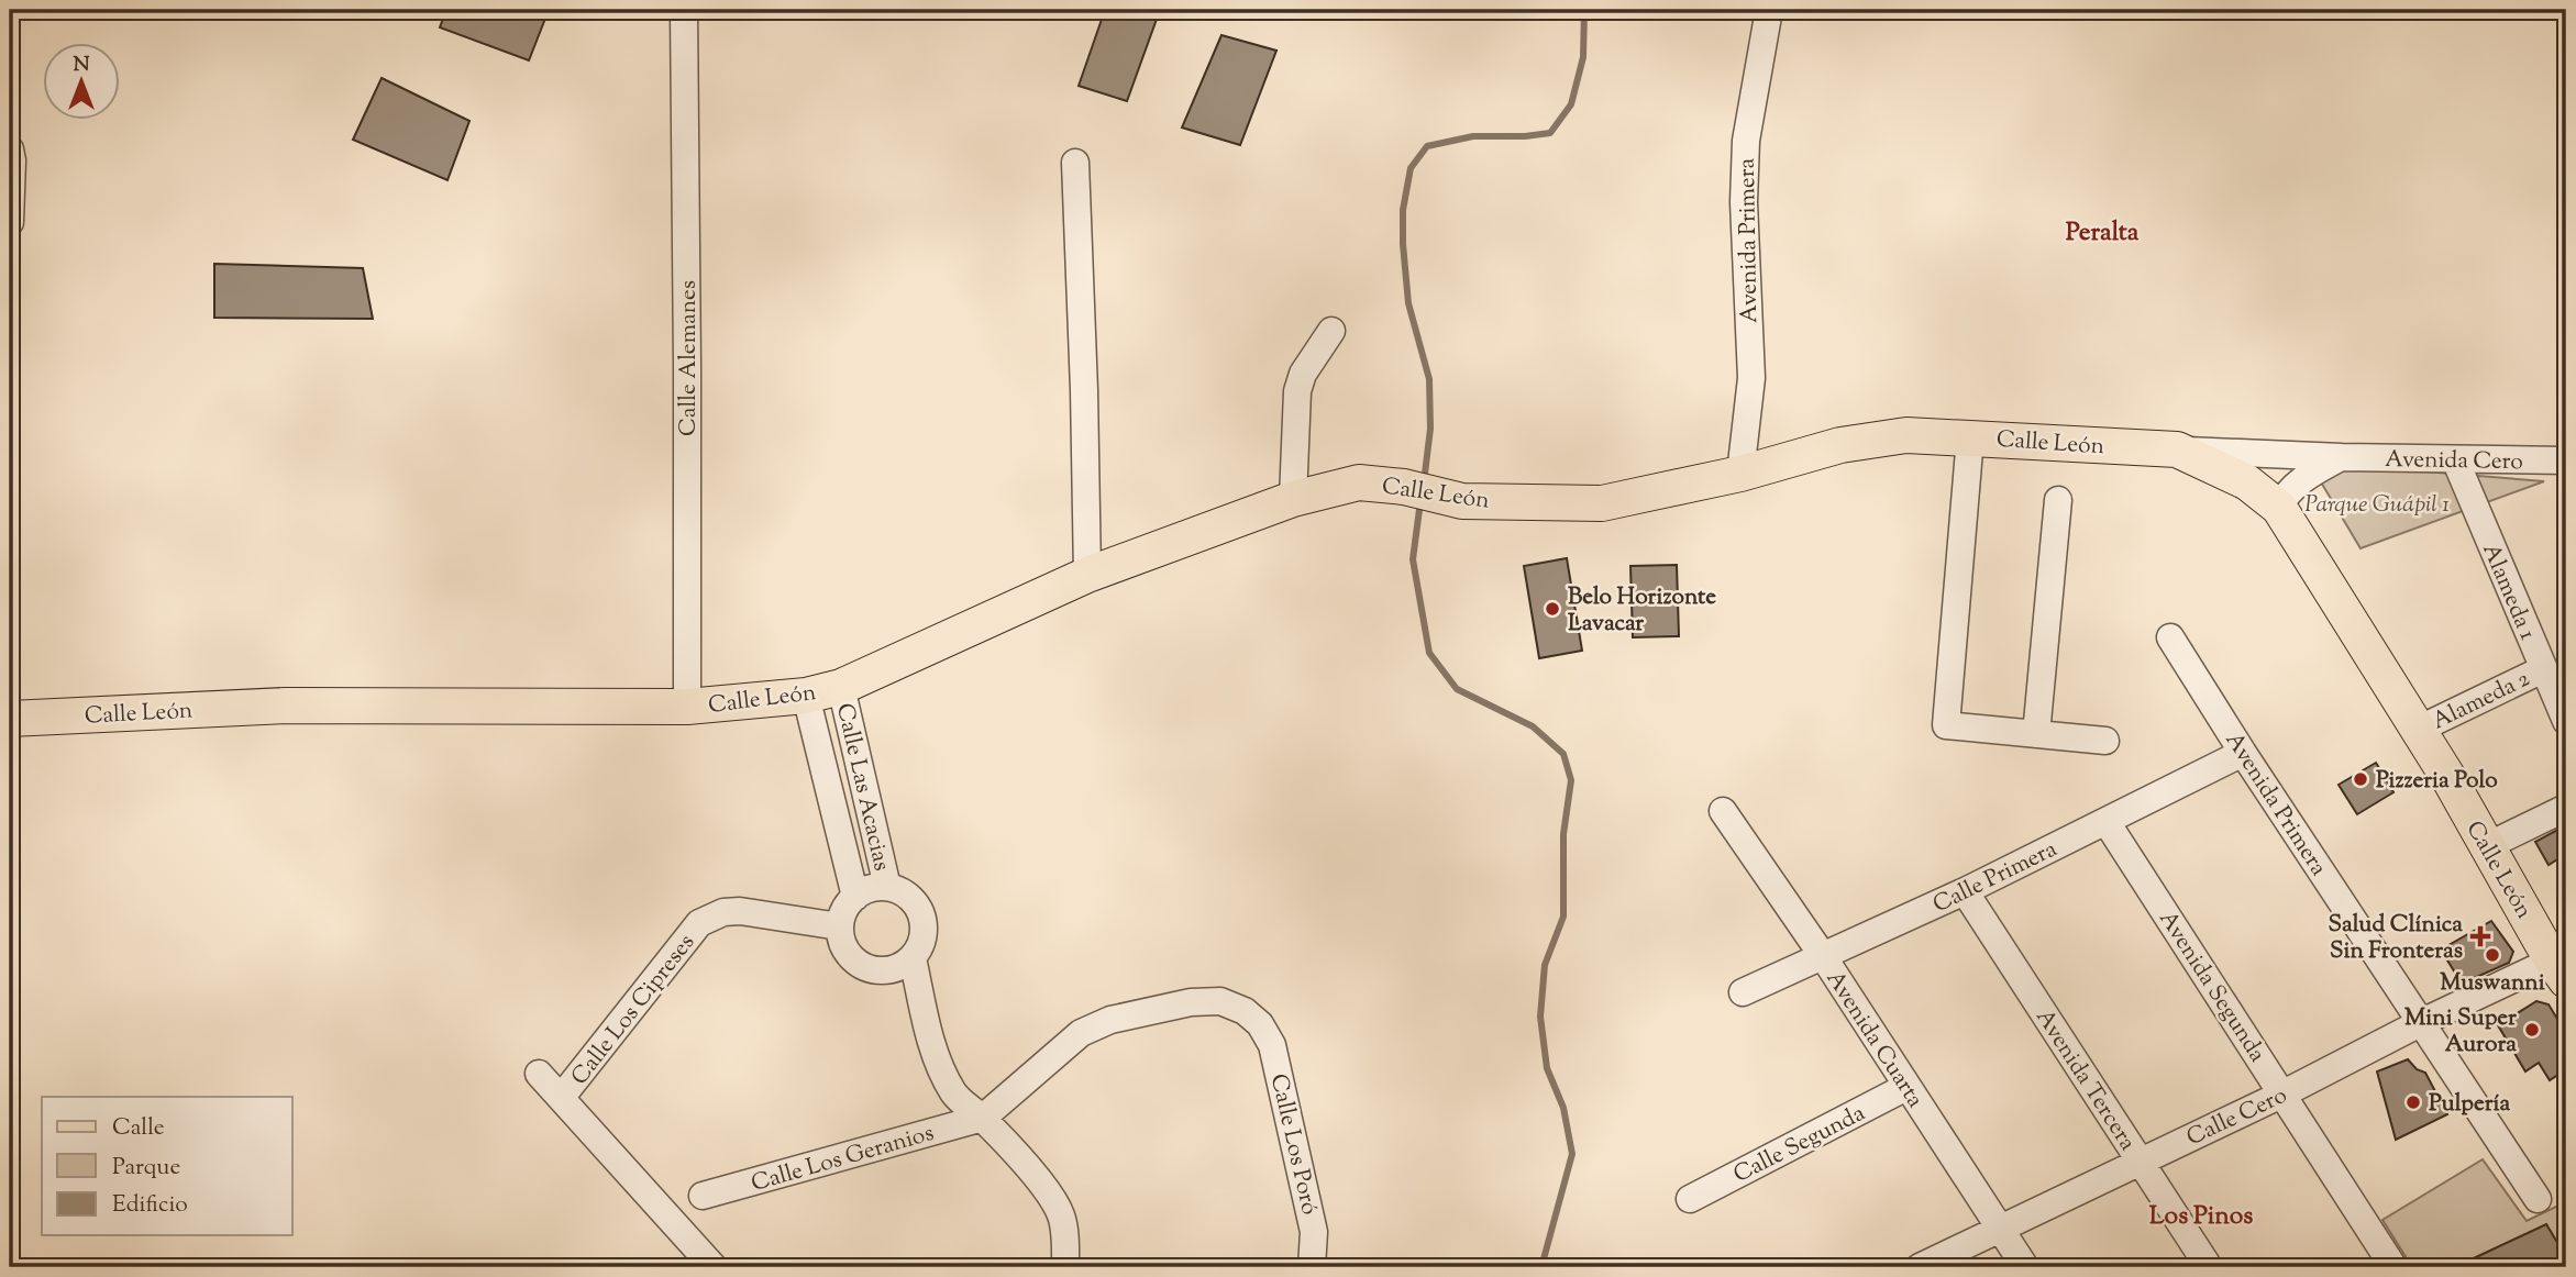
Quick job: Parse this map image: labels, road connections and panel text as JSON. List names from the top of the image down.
{
  "streets": {
    "main road": ["Calle León"],
    "street": [
      "Avenida Primera",
      "Calle Alemanes",
      "Avenida Cero",
      "Alameda 1",
      "Alameda 2",
      "Calle Las Acacias",
      "Calle Primera",
      "Avenida Segunda",
      "Calle Los Cipreses",
      "Avenida Cuarta",
      "Avenida Tercera",
      "Calle Cero",
      "Calle Segunda",
      "Calle Los Poró",
      "Calle Los Geranios"
    ]
  },
  "crossings": [
    ["Avenida Primera", "Calle León"],
    ["Avenida Primera", "Calle Primera"],
    ["Avenida Primera", "Calle Cero"],
    ["Calle Alemanes", "Calle León"],
    ["Calle León", "Avenida Cero"],
    ["Calle León", "Alameda 2"],
    ["Calle León", "Calle Las Acacias"],
    ["Calle León", "Calle Cero"],
    ["Avenida Cero", "Alameda 1"],
    ["Alameda 1", "Alameda 2"],
    ["Calle Las Acacias", "Calle Los Cipreses"],
    ["Calle Las Acacias", "Calle Los Poró"],
    ["Calle Las Acacias", "Calle Los Geranios"],
    ["Calle Primera", "Avenida Segunda"],
    ["Calle Primera", "Avenida Cuarta"],
    ["Calle Primera", "Avenida Tercera"],
    ["Avenida Segunda", "Calle Cero"],
    ["Avenida Cuarta", "Calle Cero"],
    ["Avenida Cuarta", "Calle Segunda"],
    ["Avenida Tercera", "Calle Cero"],
    ["Calle Los Poró", "Calle Los Geranios"]
  ],
  "districts": ["Peralta", "Los Pinos"],
  "parks": ["Parque Guápil 1"],
  "places": {
    "other": [
      "Belo Horizonte Lavacar",
      "Pizzeria Polo",
      "Muswanni",
      "Mini Super Aurora",
      "Pulpería"
    ],
    "health": ["Salud Clínica Sin Fronteras"]
  },
  "legend": ["Calle", "Parque", "Edificio"],
  "north": "top"
}
